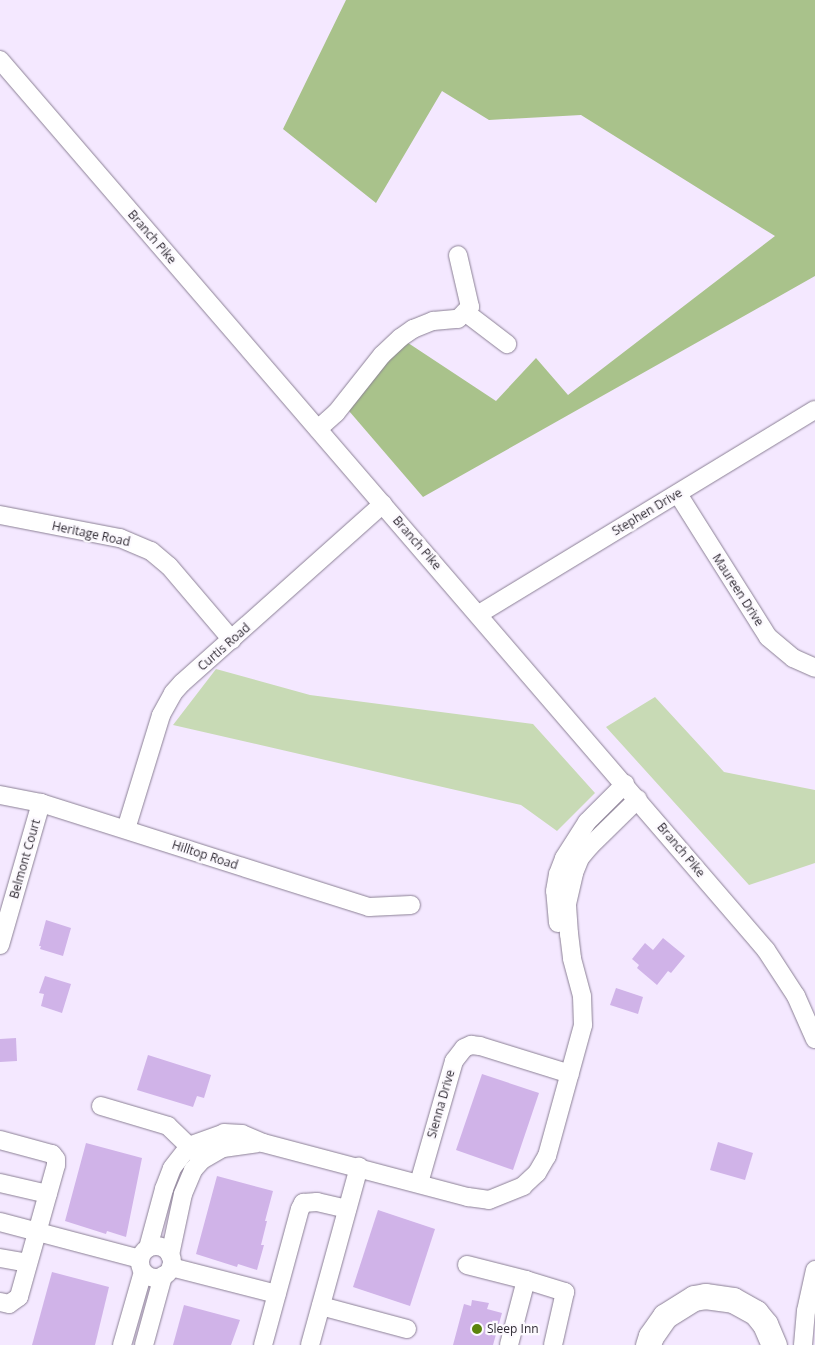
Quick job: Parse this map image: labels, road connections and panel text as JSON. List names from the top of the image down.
{
  "streets": {
    "street": [
      "Branch Pike",
      "Stephen Drive",
      "Heritage Road",
      "Maureen Drive",
      "Curtis Road",
      "Hilltop Road",
      "Belmont Court",
      "Sienna Drive"
    ]
  },
  "crossings": [
    ["Branch Pike", "Stephen Drive"],
    ["Branch Pike", "Curtis Road"],
    ["Stephen Drive", "Maureen Drive"],
    ["Heritage Road", "Curtis Road"],
    ["Curtis Road", "Hilltop Road"],
    ["Hilltop Road", "Belmont Court"]
  ],
  "places": ["Sleep Inn"]
}
